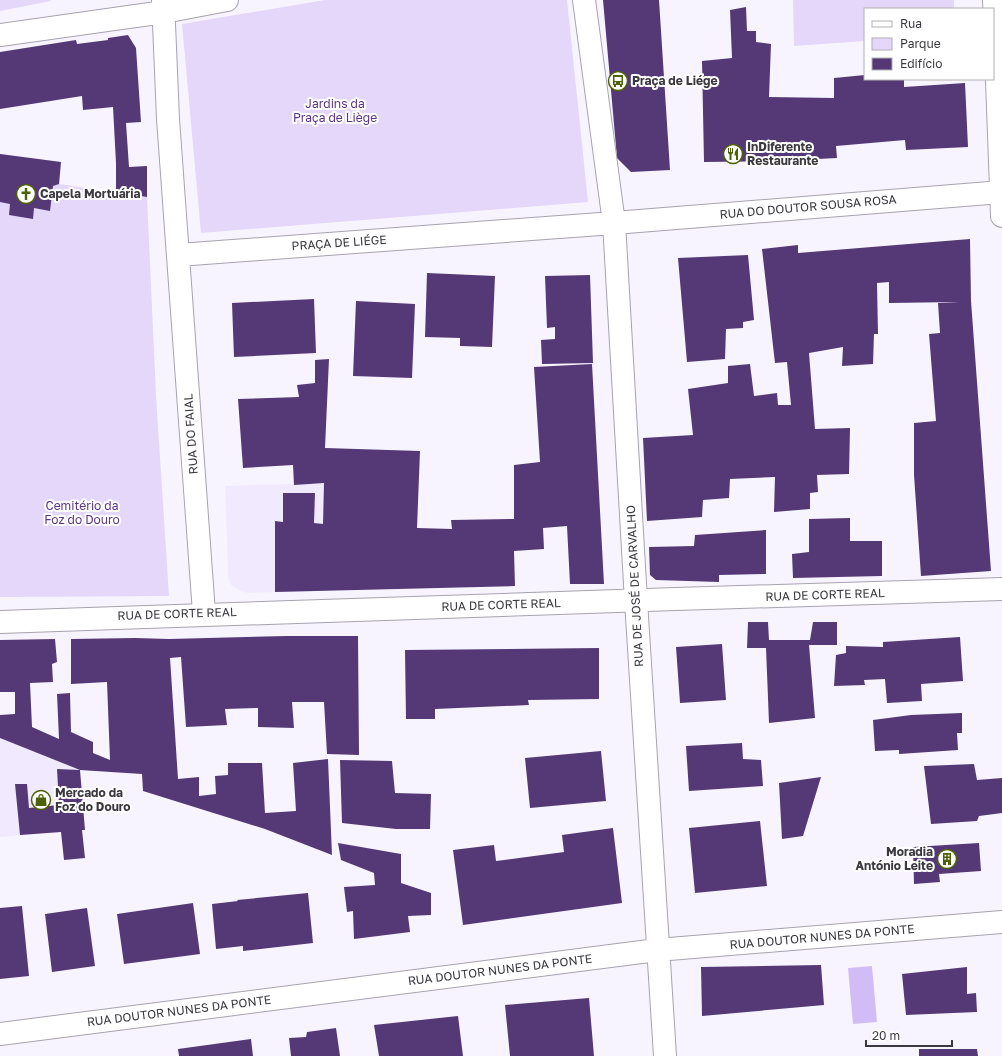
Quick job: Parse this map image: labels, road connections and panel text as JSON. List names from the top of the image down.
{
  "streets": {
    "street": [
      "RUA DO DOUTOR SOUSA ROSA",
      "PRAÇA DE LIÉGE",
      "RUA DO FAIAL",
      "RUA DE JOSÉ DE CARVALHO",
      "RUA DE CORTE REAL",
      "RUA DOUTOR NUNES DA PONTE"
    ]
  },
  "crossings": [
    ["RUA DO DOUTOR SOUSA ROSA", "PRAÇA DE LIÉGE"],
    ["RUA DO DOUTOR SOUSA ROSA", "RUA DE JOSÉ DE CARVALHO"],
    ["PRAÇA DE LIÉGE", "RUA DO FAIAL"],
    ["PRAÇA DE LIÉGE", "RUA DE JOSÉ DE CARVALHO"],
    ["RUA DO FAIAL", "RUA DE CORTE REAL"],
    ["RUA DE JOSÉ DE CARVALHO", "RUA DE CORTE REAL"],
    ["RUA DE JOSÉ DE CARVALHO", "RUA DOUTOR NUNES DA PONTE"]
  ],
  "parks": ["Jardins da Praça de Liège", "Cemitério da Foz do Douro"],
  "places": {
    "bus stop": ["Praça de Liége"],
    "restaurant": ["InDiferente Restaurante"],
    "church": ["Capela Mortuária"],
    "shop": ["Mercado da Foz do Douro"],
    "building": ["Moradia António Leite"]
  },
  "legend": ["Rua", "Parque", "Edifício"],
  "scale_bar": "20 m"
}
